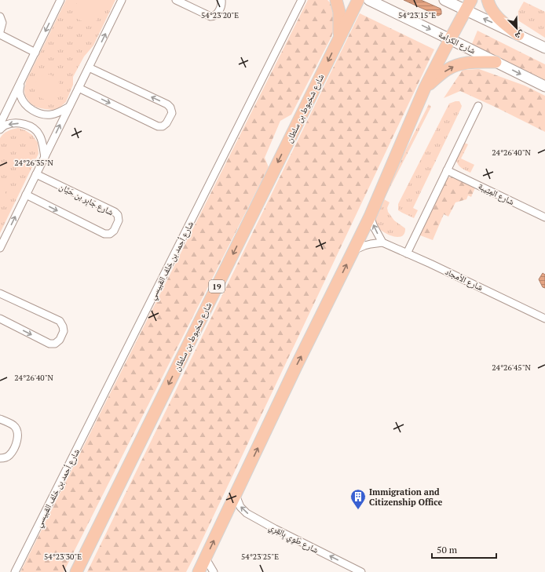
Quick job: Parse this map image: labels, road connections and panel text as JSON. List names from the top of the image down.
{
  "streets": {
    "main road": ["شارع الكرامة", "شارع شخبوط بن سلطان", "19"],
    "street": [
      "شارع المِثِيبة",
      "شارع جَابِر بن حَيَّان",
      "شارع أحمد بن خلف القبيسي",
      "شارع الأمجاد",
      "شارع طَوِي بِالقِرِي"
    ]
  },
  "one_way": ["شارع طَوِي بِالقِرِي"],
  "places": {
    "building": ["Immigration and Citizenship Office"]
  },
  "scale_bar": "50 m",
  "north": "bottom right",
  "coordinates": [
    "54°23'20\"E",
    "54°23'15\"E",
    "24°26'40\"N",
    "24°26'35\"N",
    "24°26'45\"N",
    "54°23'30\"E",
    "54°23'25\"E"
  ]
}
